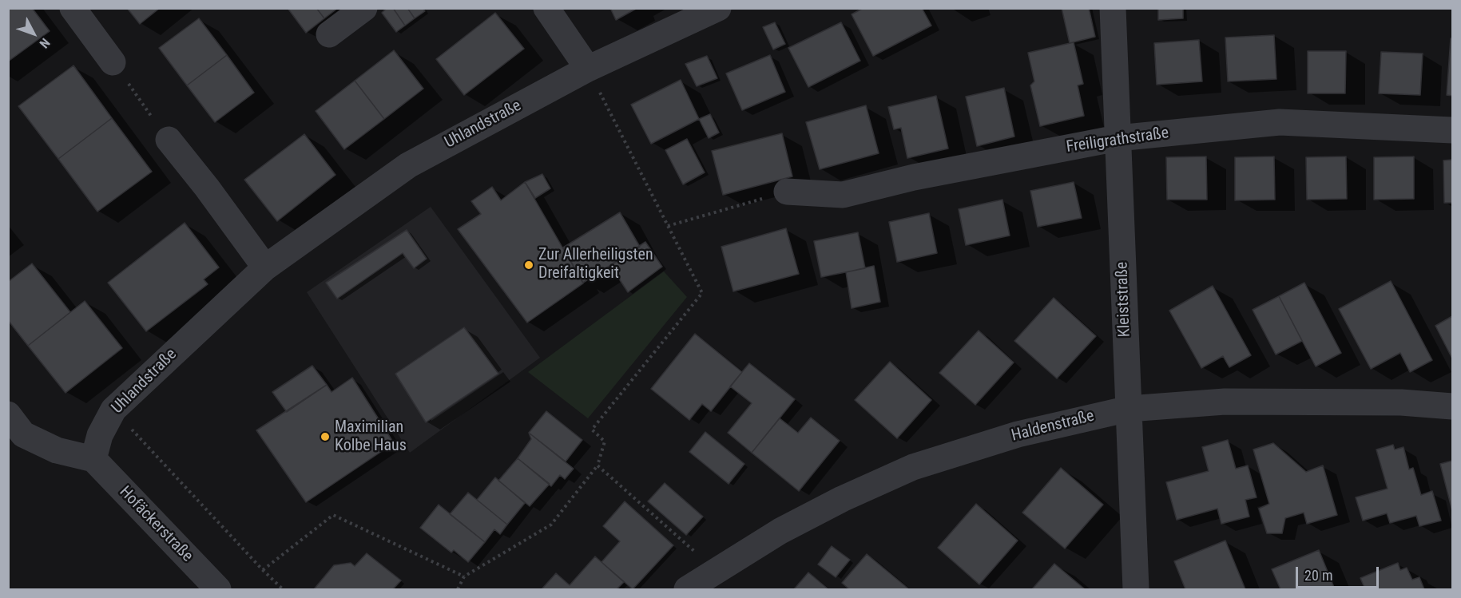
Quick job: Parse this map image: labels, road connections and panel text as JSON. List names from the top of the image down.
{
  "streets": {
    "street": [
      "Uhlandstraße",
      "Freiligrathstraße",
      "Kleiststraße",
      "Haldenstraße",
      "Hofäckerstraße"
    ]
  },
  "crossings": [
    ["Uhlandstraße", "Hofäckerstraße"],
    ["Freiligrathstraße", "Kleiststraße"],
    ["Kleiststraße", "Haldenstraße"]
  ],
  "places": ["Zur Allerheiligsten Dreifaltigkeit", "Maximilian Kolbe Haus"],
  "scale_bar": "20 m",
  "north": "bottom right"
}
